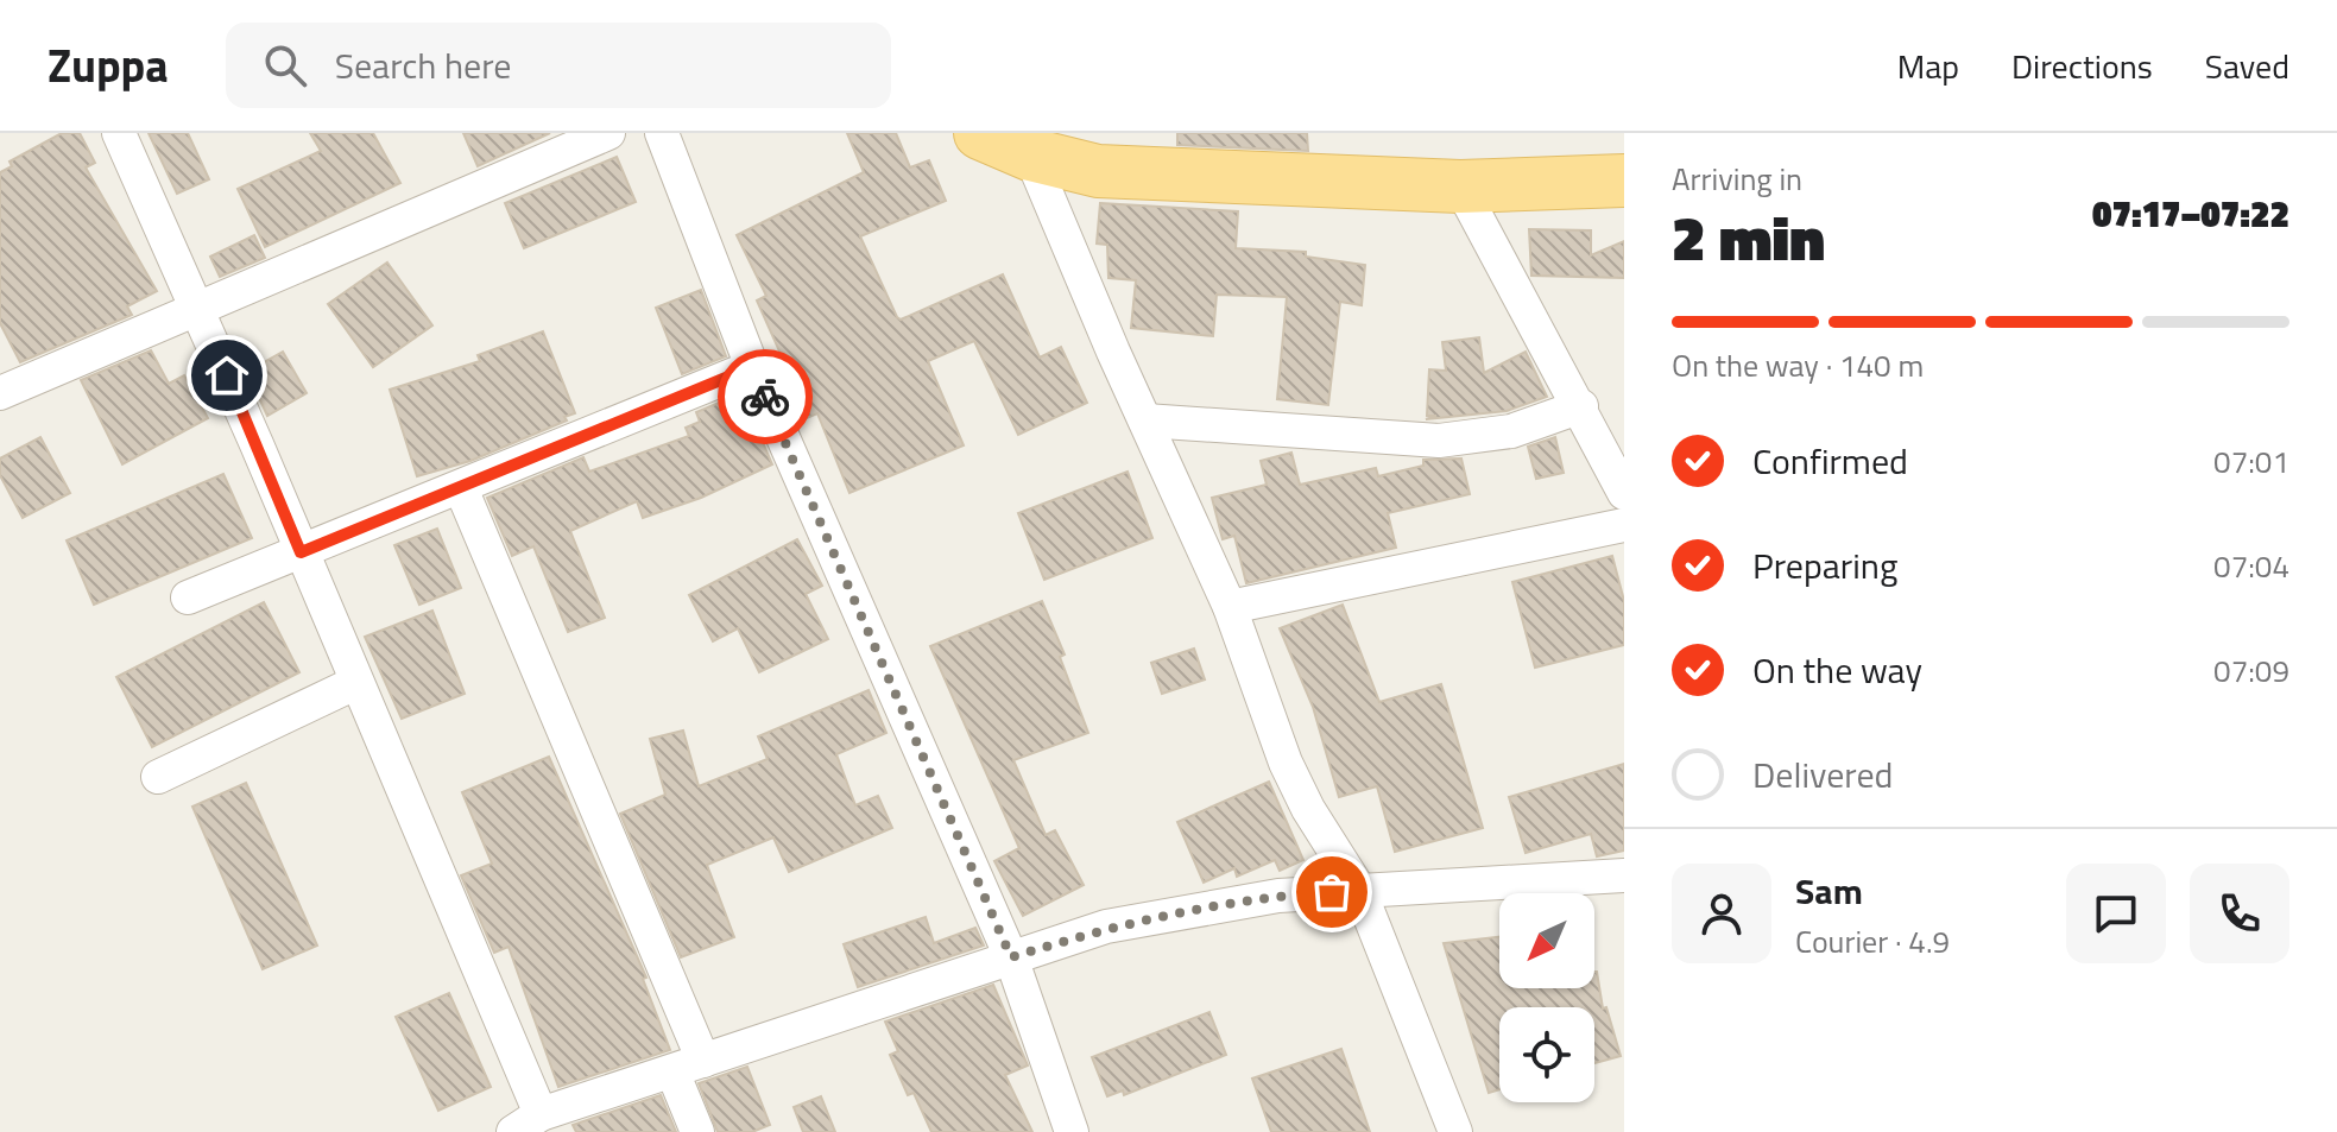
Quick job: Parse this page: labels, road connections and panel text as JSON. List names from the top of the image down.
{
  "north": "bottom left",
  "page": {
    "header": "Zuppa",
    "search": "Search here",
    "nav": ["Map", "Directions", "Saved"],
    "heading": ["2 min", "Arriving in", "07:17–07:22"],
    "panel": ["Sam", "Courier · 4.9"],
    "bar": "On the way · 140 m",
    "list": [
      ["Confirmed", "07:01"],
      ["Preparing", "07:04"],
      ["On the way", "07:09"],
      "Delivered"
    ]
  }
}
